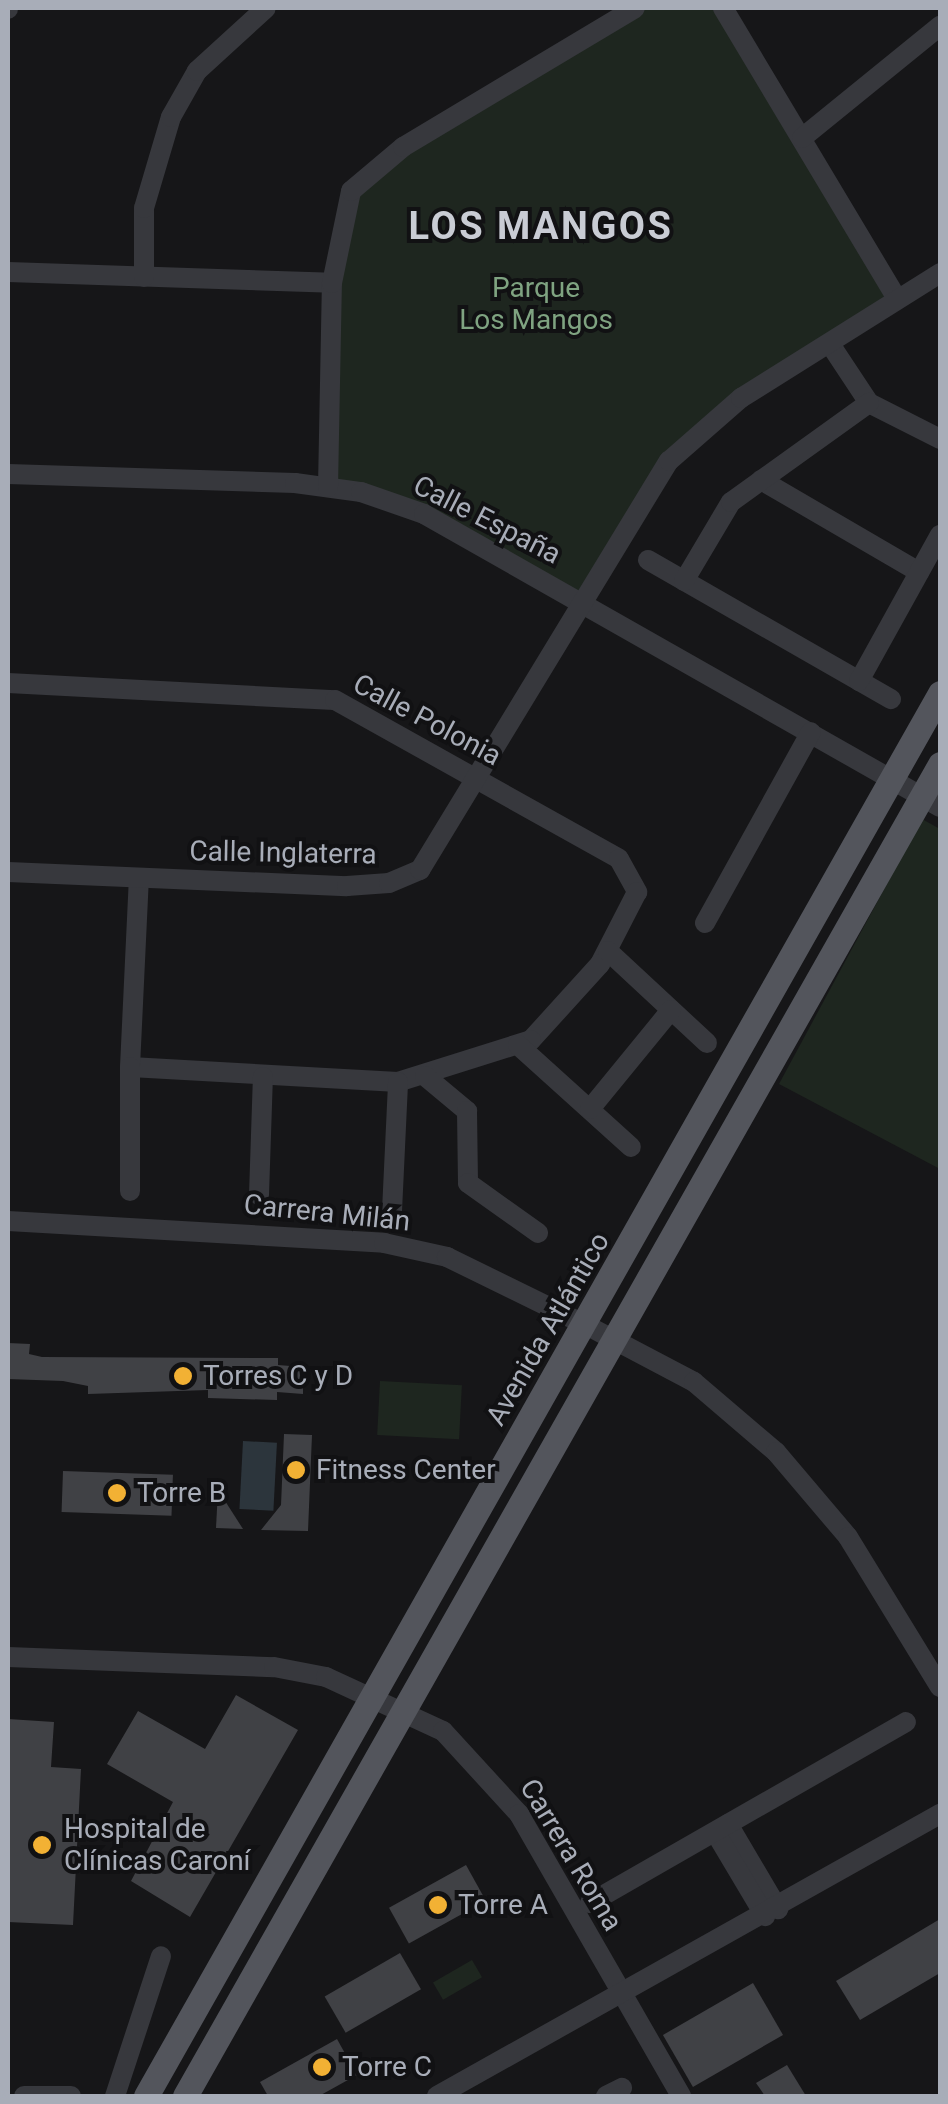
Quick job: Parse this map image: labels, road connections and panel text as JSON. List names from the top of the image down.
{
  "streets": {
    "main road": ["Avenida Atlántico"],
    "street": [
      "Calle España",
      "Calle Polonia",
      "Calle Inglaterra",
      "Carrera Milán",
      "Carrera Roma"
    ]
  },
  "crossings": [
    ["Calle España", "Calle Inglaterra"],
    ["Calle España", "Avenida Atlántico"],
    ["Calle Polonia", "Calle Inglaterra"],
    ["Carrera Milán", "Avenida Atlántico"],
    ["Avenida Atlántico", "Carrera Roma"]
  ],
  "districts": ["LOS MANGOS"],
  "parks": ["Parque Los Mangos"],
  "places": [
    "Torres C y D",
    "Fitness Center",
    "Torre B",
    "Hospital de Clínicas Caroní",
    "Torre A",
    "Torre C"
  ]
}
